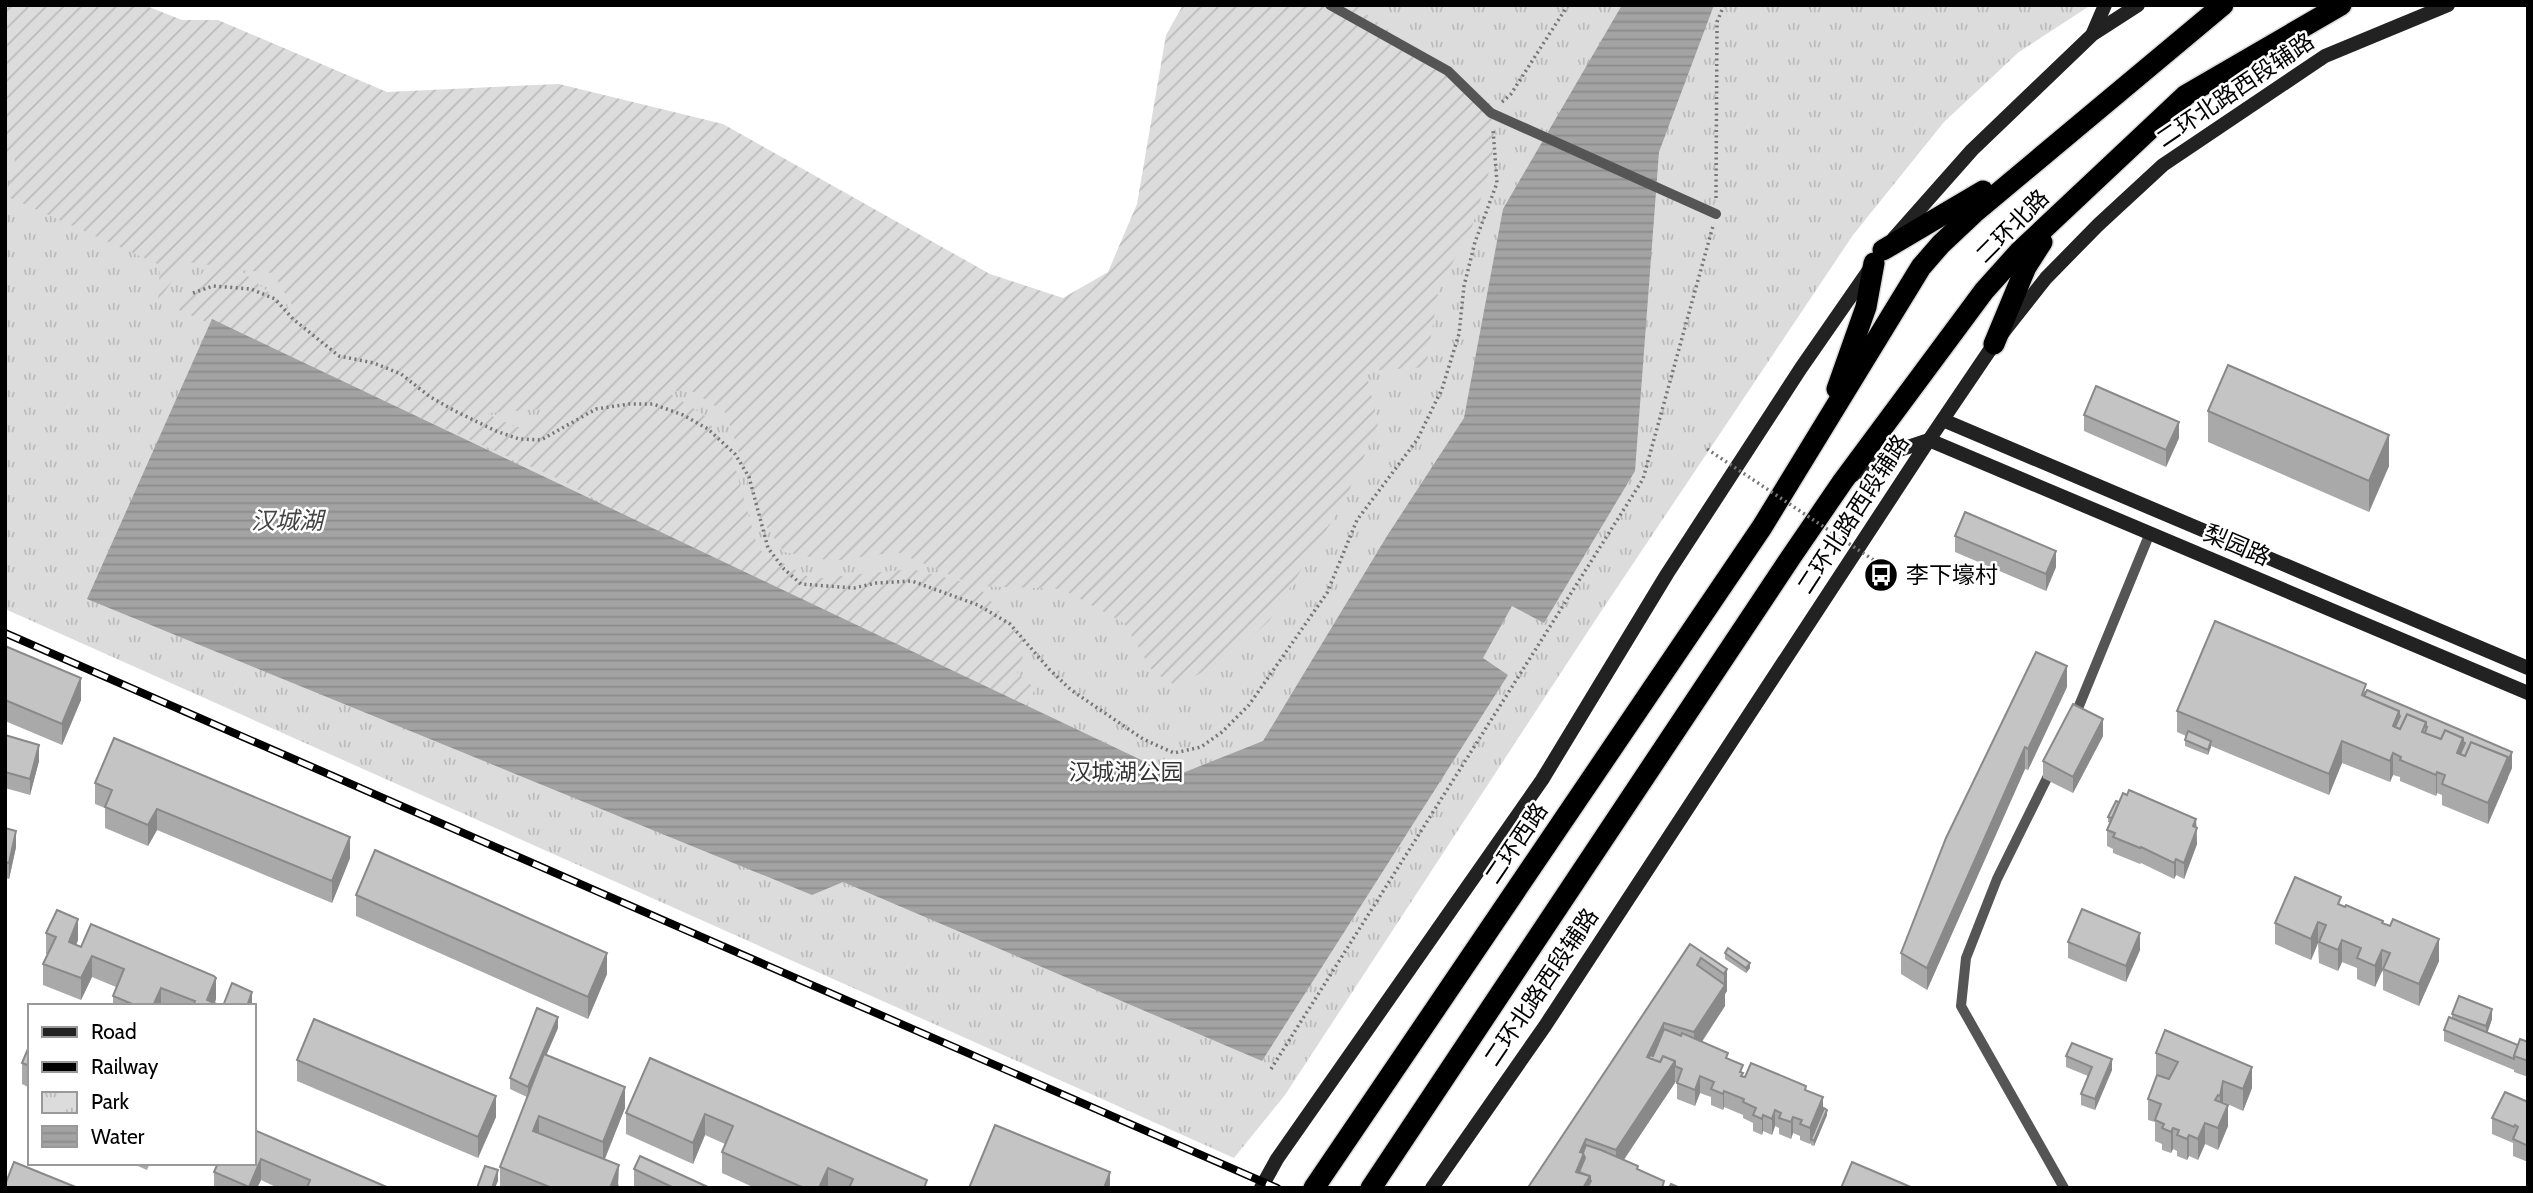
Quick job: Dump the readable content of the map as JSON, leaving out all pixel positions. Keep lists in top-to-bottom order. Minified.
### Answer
{"streets":{"highway":["二环北路","二环西路"],"main road":["二环北路西段辅路","梨园路"]},"crossings":[["二环北路西段辅路","梨园路"],["二环北路","二环西路"]],"water":["汉城湖"],"parks":["汉城湖公园"],"places":{"bus stop":["李下壕村"]},"legend":["Road","Railway","Park","Water"]}
